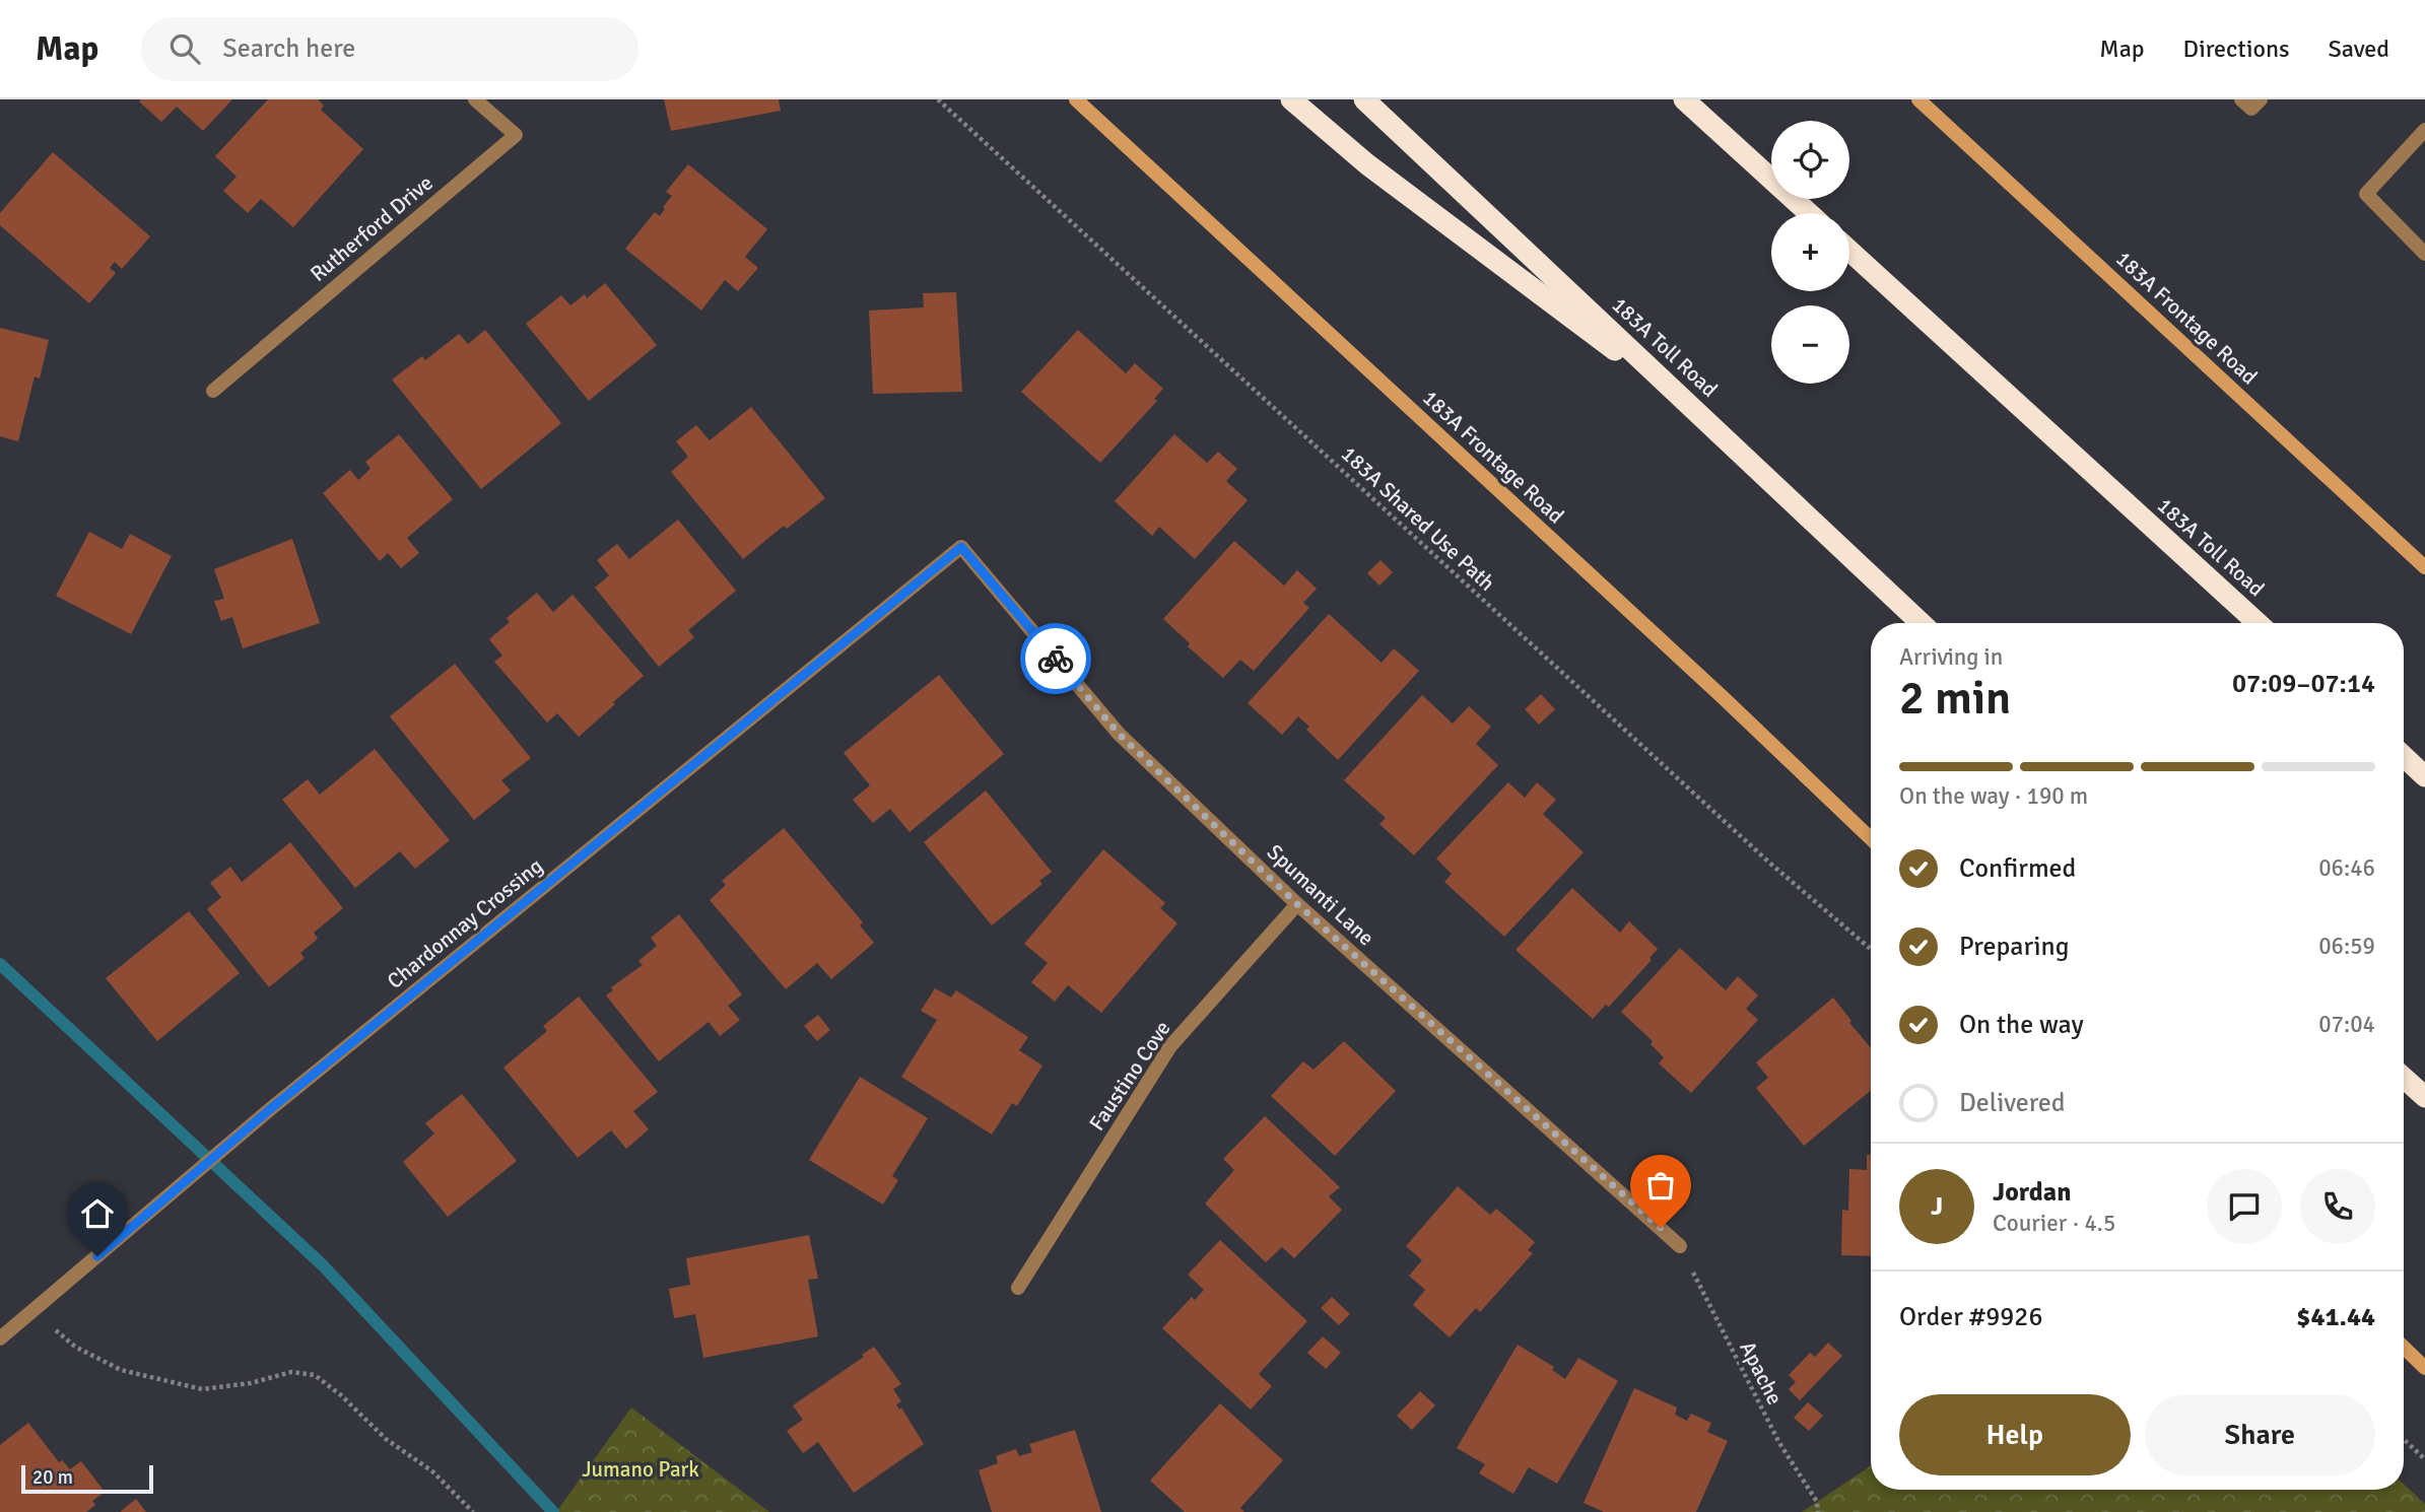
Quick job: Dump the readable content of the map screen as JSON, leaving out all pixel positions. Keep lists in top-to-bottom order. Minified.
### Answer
{"streets":{"highway":["183A Toll Road"],"main road":["183A Frontage Road"],"street":["Rutherford Drive","Spumanti Lane","Chardonnay Crossing","Faustino Cove"],"path":["183A Shared Use Path","Apache"]},"crossings":[["Spumanti Lane","Chardonnay Crossing"],["Spumanti Lane","Faustino Cove"],["Spumanti Lane","Apache"]],"parks":["Jumano Park"],"scale_bar":"20 m","page":{"header":"Map","search":"Search here","nav":["Map","Directions","Saved"],"map_buttons":["+","−"],"heading":["2 min","Arriving in","07:09–07:14"],"panel":["Jordan","Courier · 4.5","Order #9926","$41.44"],"bar":"On the way · 190 m","list":[["Confirmed","06:46"],["Preparing","06:59"],["On the way","07:04"],"Delivered"],"round":"J","buttons":["Help","Share"],"scale":"20 m"}}
